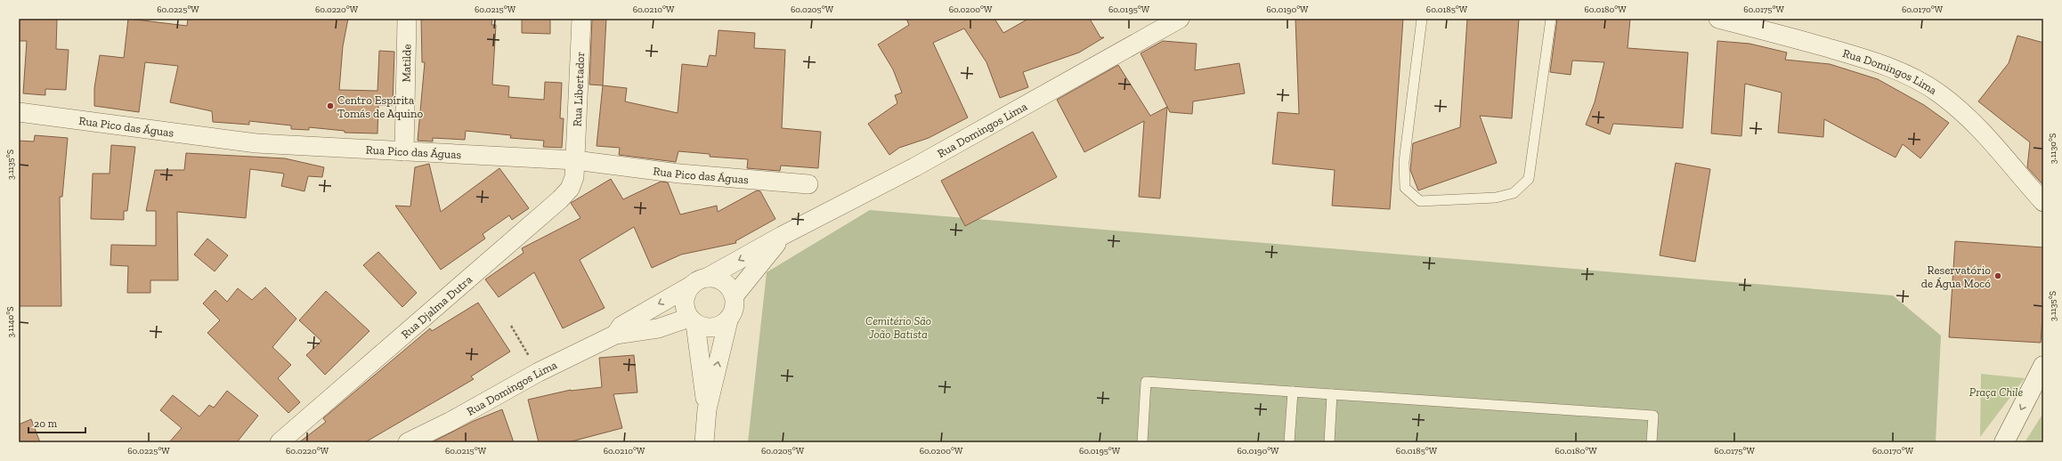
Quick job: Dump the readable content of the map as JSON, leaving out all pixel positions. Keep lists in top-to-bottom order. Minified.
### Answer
{"streets":{"street":["Matilde","Rua Domingos Lima","Rua Libertador","Rua Pico das Águas","Rua Djalma Dutra"]},"crossings":[["Matilde","Rua Pico das Águas"],["Rua Libertador","Rua Pico das Águas"],["Rua Libertador","Rua Djalma Dutra"],["Rua Pico das Águas","Rua Djalma Dutra"]],"parks":["Cemitério São João Batista","Praça Chile"],"places":["Centro Espírita Tomás de Aquino","Reservatório de Água Mocó"],"scale_bar":"20 m","coordinates":["60.0225°W","60.0220°W","60.0215°W","60.0210°W","60.0205°W","60.0200°W","60.0195°W","60.0190°W","60.0185°W","60.0180°W","60.0175°W","60.0170°W","3.1130°S","3.1135°S","3.1140°S"]}
